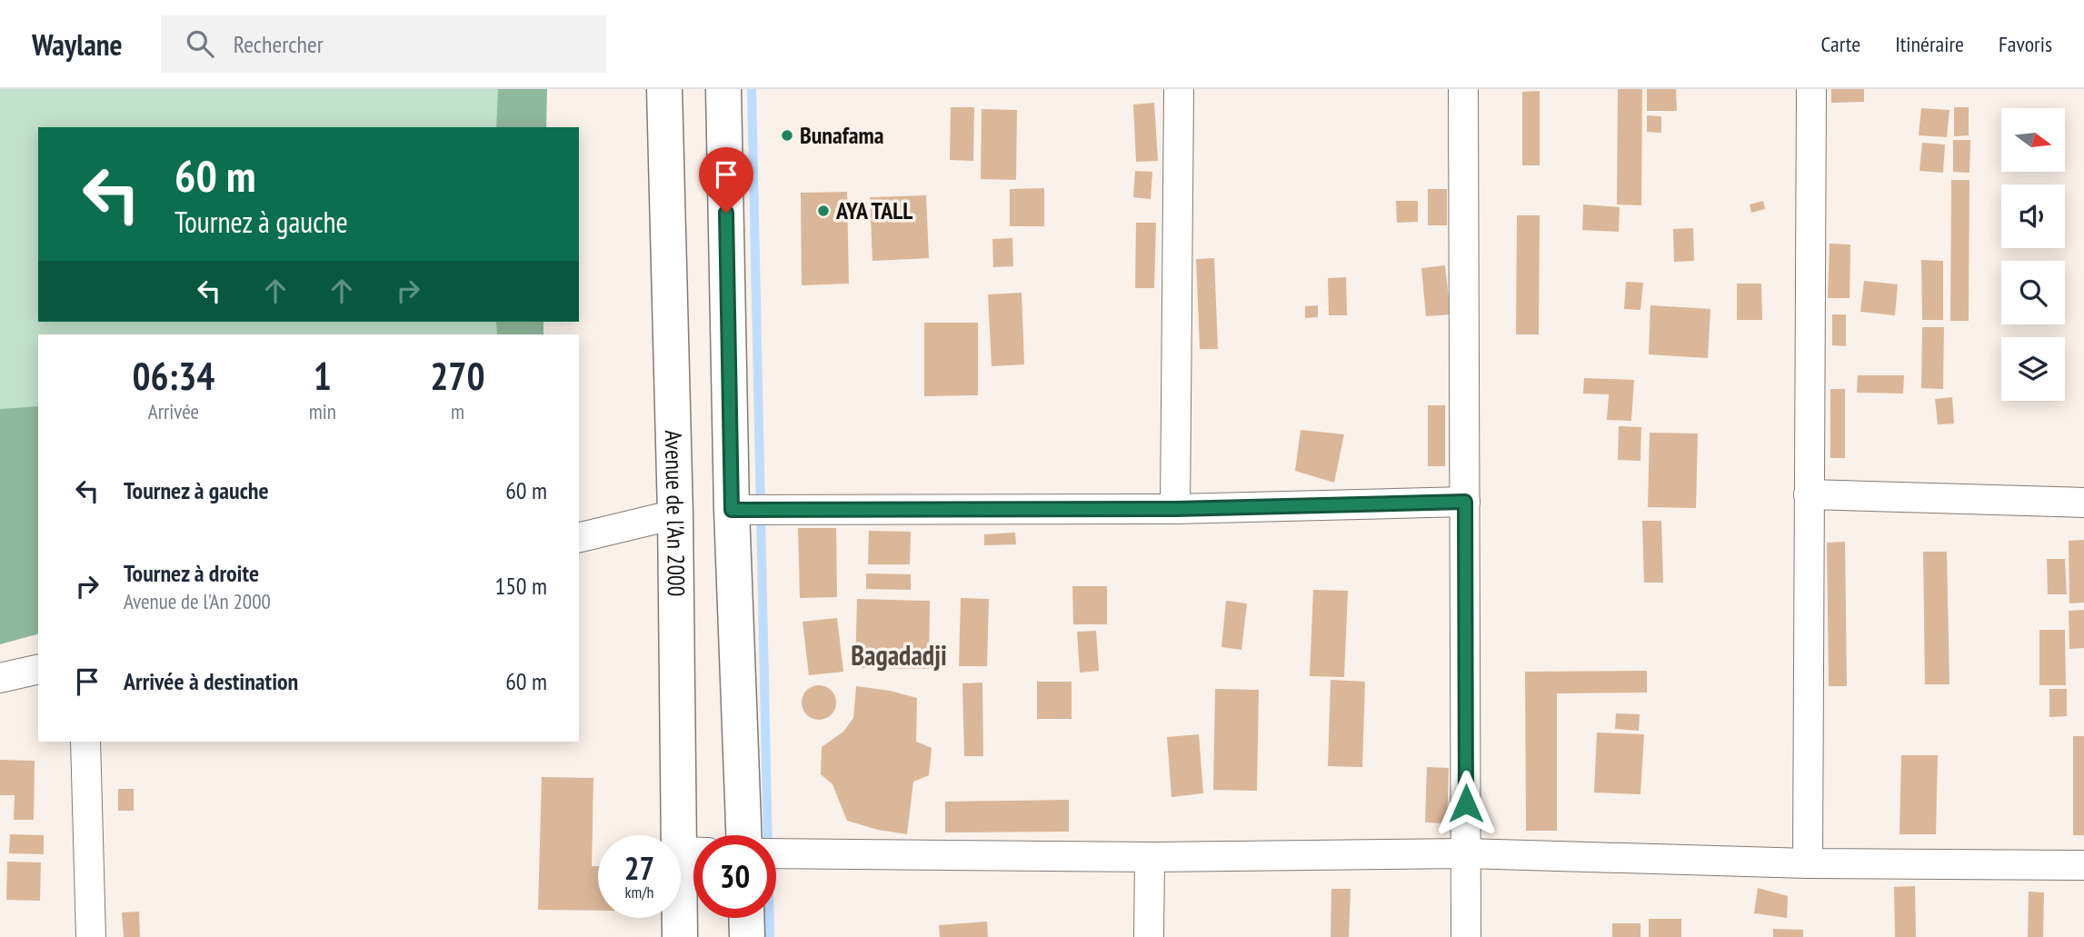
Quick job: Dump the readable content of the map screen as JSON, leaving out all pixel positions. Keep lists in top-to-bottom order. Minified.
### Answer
{"streets":{"main road":["Avenue de l'An 2000"]},"districts":["Bagadadji"],"places":["Bunafama","AYA TALL"],"north":"right","page":{"header":"Waylane","search":"Rechercher","nav":["Carte","Itinéraire","Favoris"],"turn":["60 m","Tournez à gauche"],"eta":["06:34","Arrivée","1","min","270","m"],"list":[{"name":"Tournez à gauche","value":"60 m"},{"name":"Tournez à droite","note":"Avenue de l'An 2000","value":"150 m"},{"name":"Arrivée à destination","value":"60 m"}],"speed":"27 km/h","limit":"30"}}
